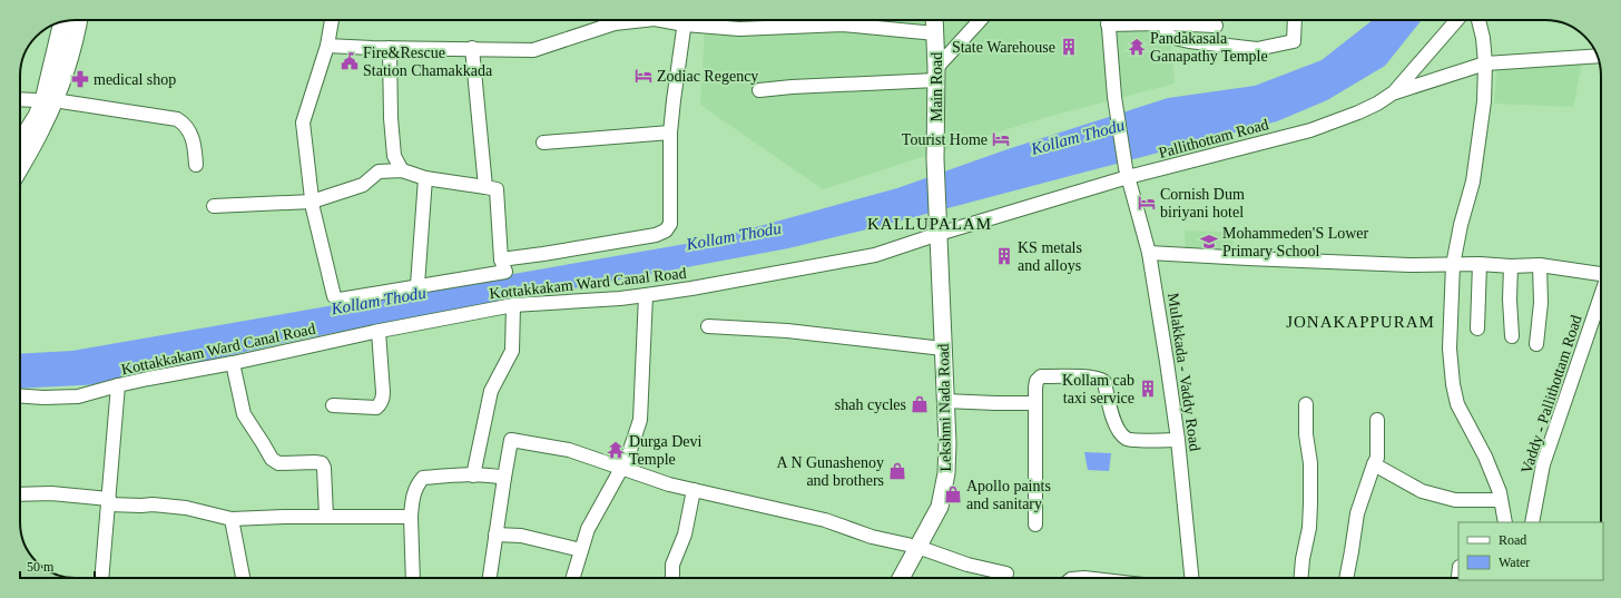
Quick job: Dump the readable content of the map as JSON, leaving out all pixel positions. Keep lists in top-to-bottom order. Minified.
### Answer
{"streets":{"main road":["Main Road","Lekshmi Nada Road"],"street":["Pallithottam Road","Kottakkakam Ward Canal Road","Mulakkada - Vaddy Road","Vaddy - Pallithottam Road"]},"crossings":[["Main Road","Pallithottam Road"],["Main Road","Kottakkakam Ward Canal Road"],["Main Road","Lekshmi Nada Road"],["Pallithottam Road","Kottakkakam Ward Canal Road"],["Pallithottam Road","Mulakkada - Vaddy Road"],["Pallithottam Road","Lekshmi Nada Road"],["Kottakkakam Ward Canal Road","Lekshmi Nada Road"]],"districts":["KALLUPALAM","JONAKAPPURAM"],"water":["Kollam Thodu"],"places":{"building":["State Warehouse","KS metals and alloys","Kollam cab taxi service"],"temple":["Pandakasala Ganapathy Temple","Durga Devi Temple"],"public building":["Fire&Rescue Station Chamakkada"],"hotel":["Zodiac Regency","Tourist Home","Cornish Dum biriyani hotel"],"pharmacy":["medical shop"],"school or university":["Mohammeden'S Lower Primary School"],"shop":["shah cycles","A N Gunashenoy and brothers","Apollo paints and sanitary"]},"legend":["Road","Water"],"scale_bar":"50 m"}
